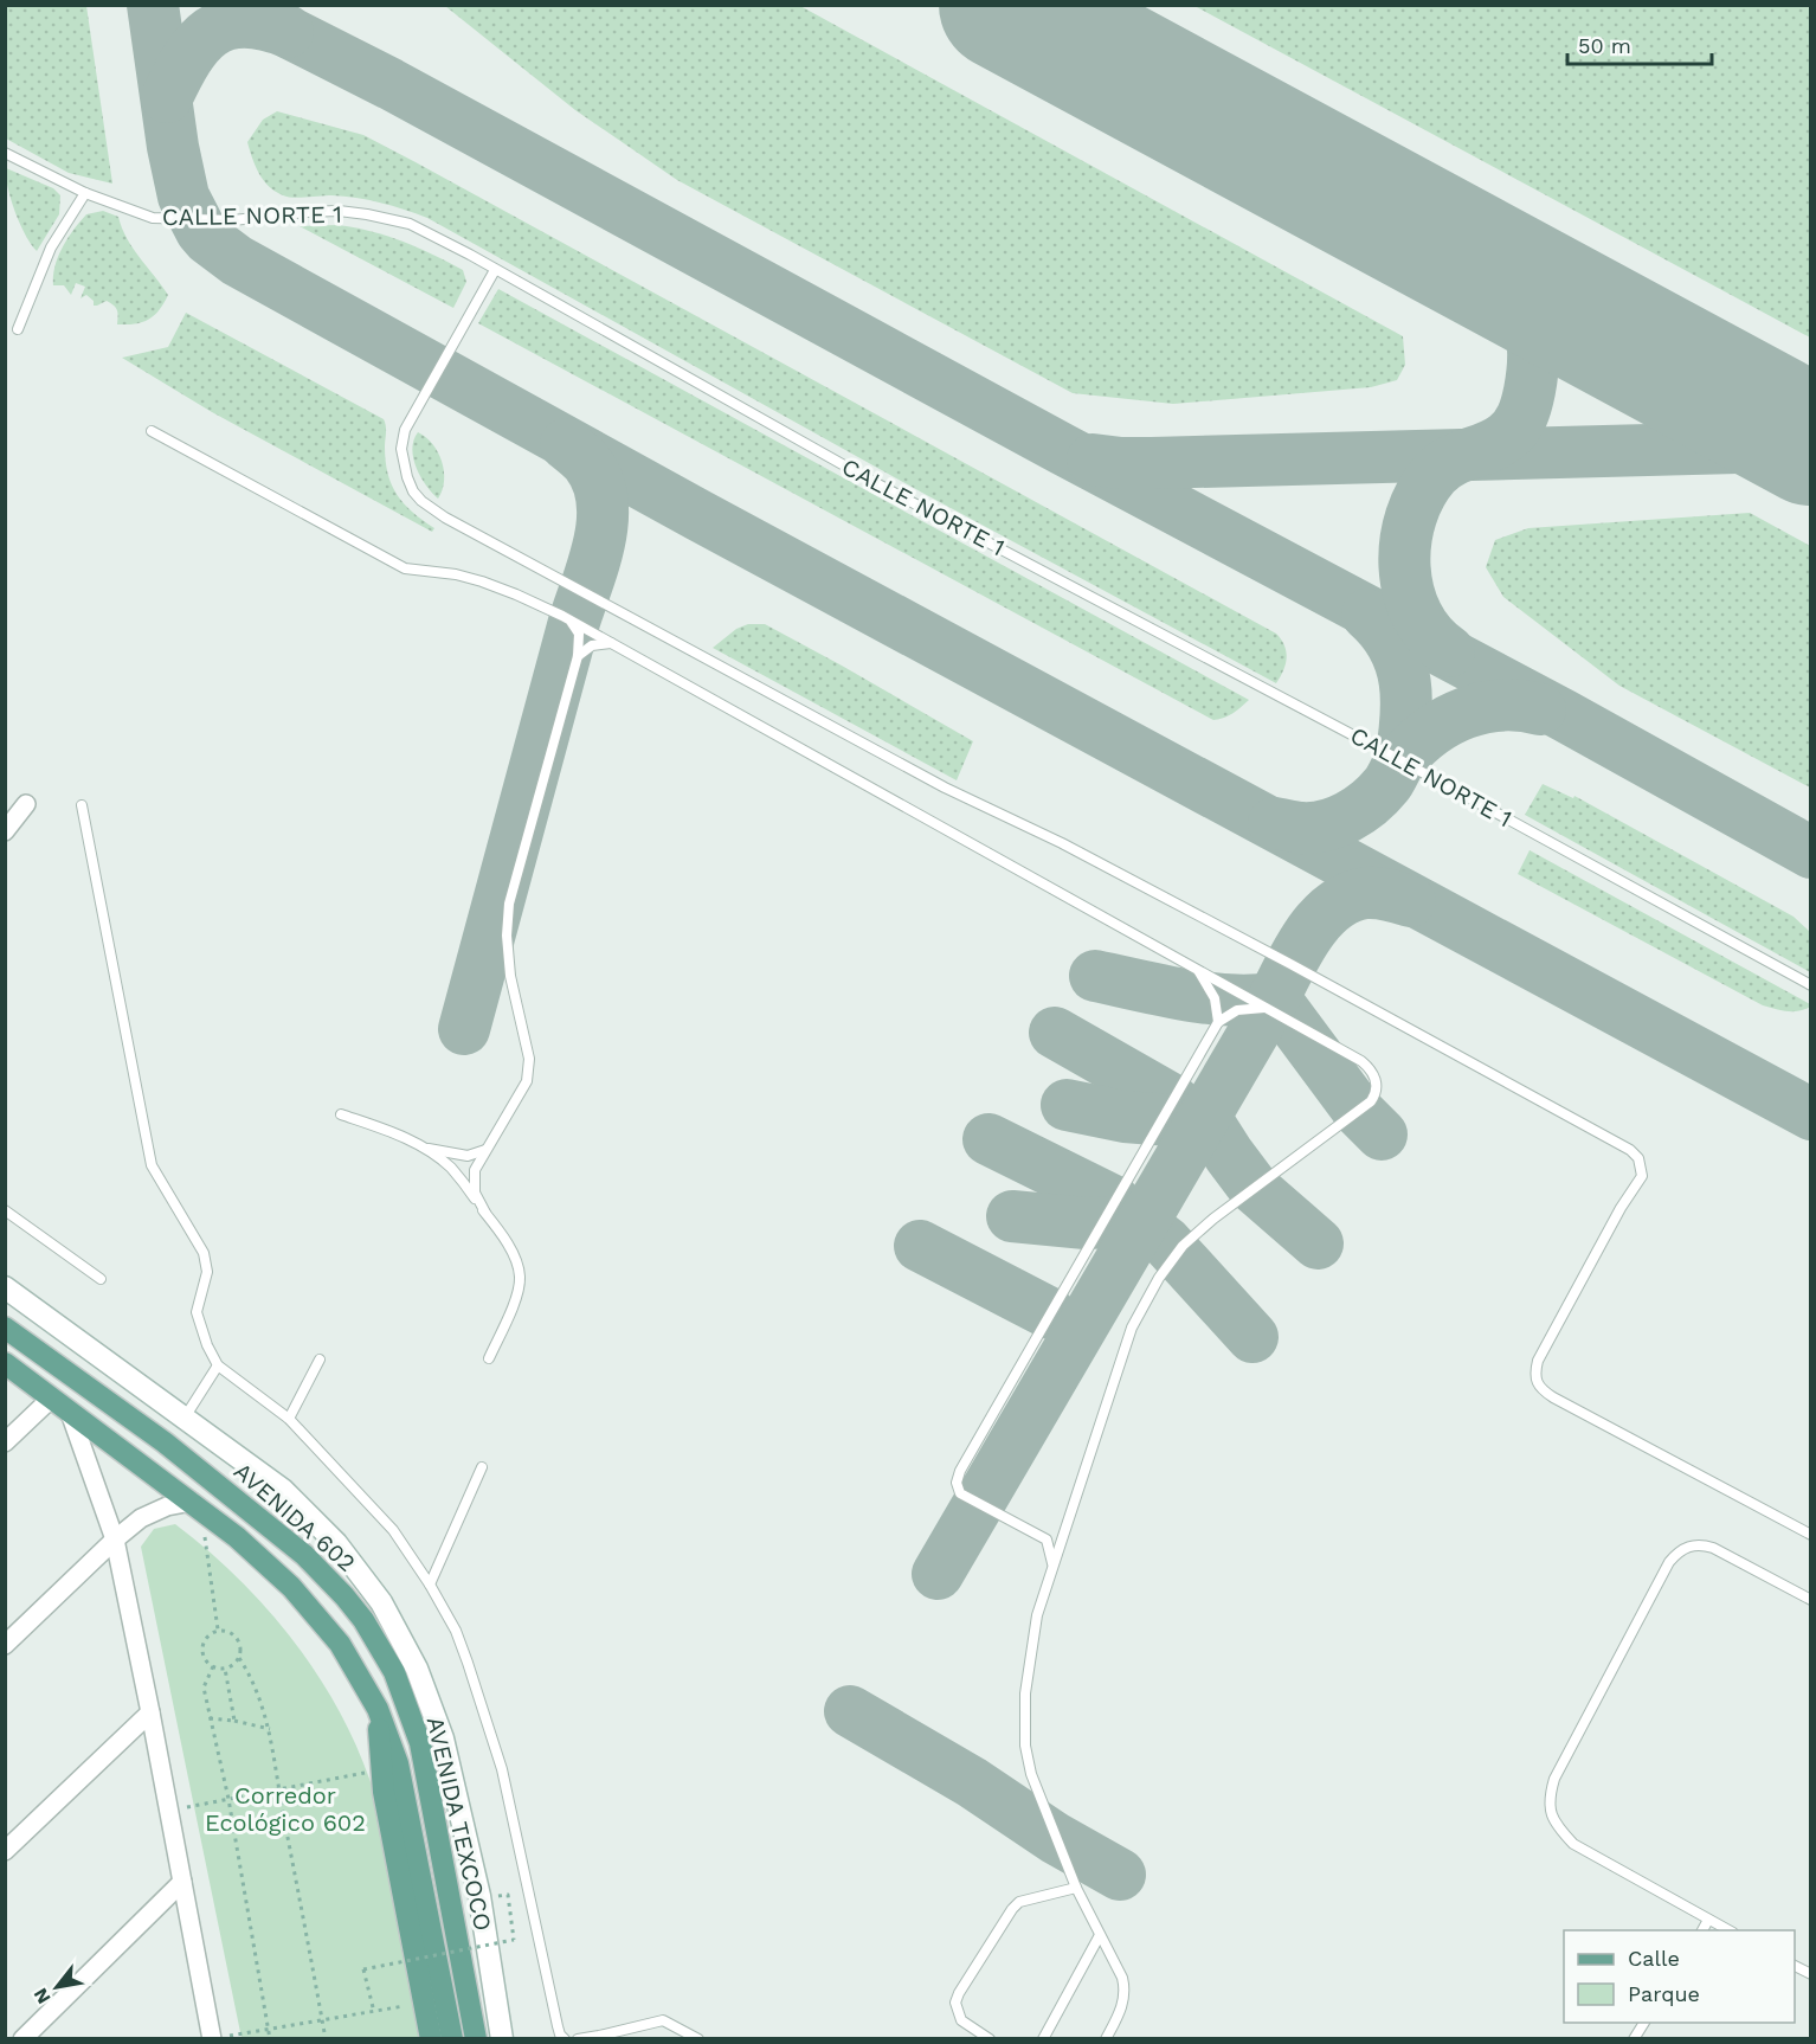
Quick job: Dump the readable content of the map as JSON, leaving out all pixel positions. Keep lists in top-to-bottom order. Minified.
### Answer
{"streets":{"main road":["AVENIDA 602","AVENIDA TEXCOCO"],"lane":["CALLE NORTE 1"]},"parks":["Corredor Ecológico 602"],"legend":["Calle","Parque"],"scale_bar":"50 m","north":"bottom left"}
